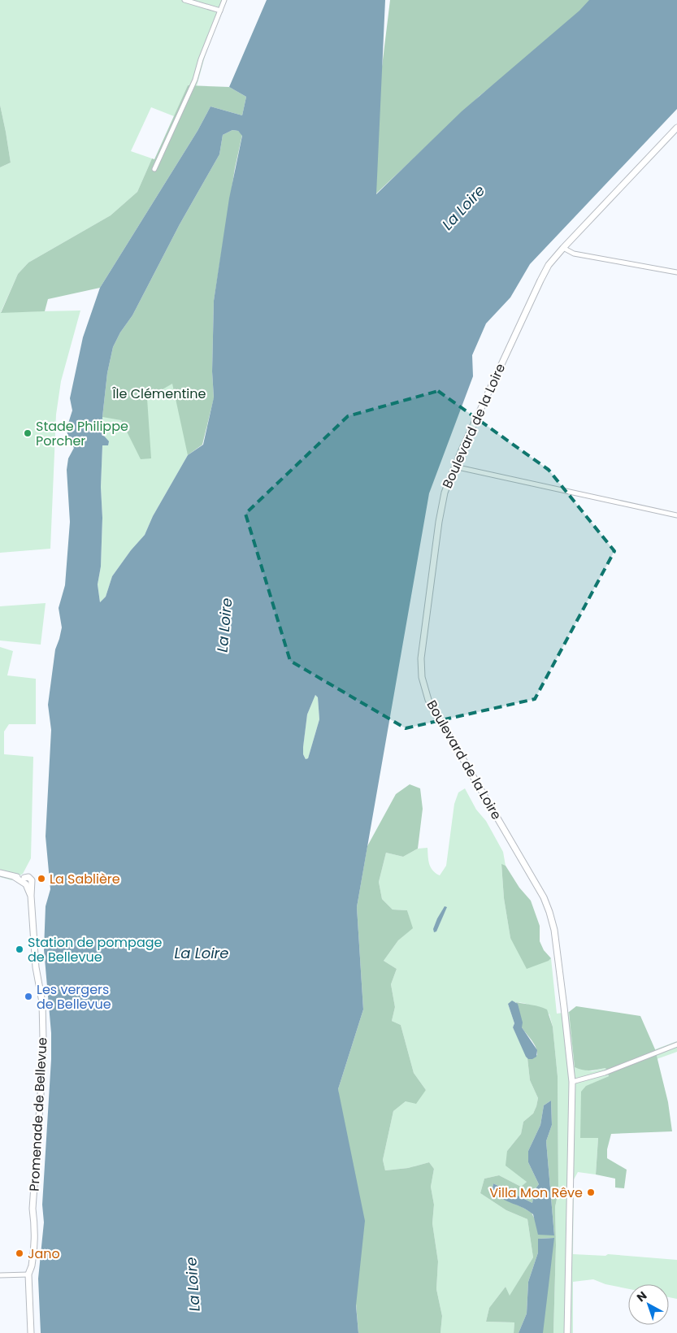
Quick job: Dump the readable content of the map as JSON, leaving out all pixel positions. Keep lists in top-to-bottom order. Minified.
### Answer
{"streets":{"main road":["Boulevard de la Loire","Promenade de Bellevue"]},"water":["La Loire"],"parks":["Île Clémentine"],"places":["Stade Philippe Porcher","La Sablière","Station de pompage de Bellevue","Les vergers de Bellevue","Villa Mon Rêve","Jano"],"north":"top left"}
